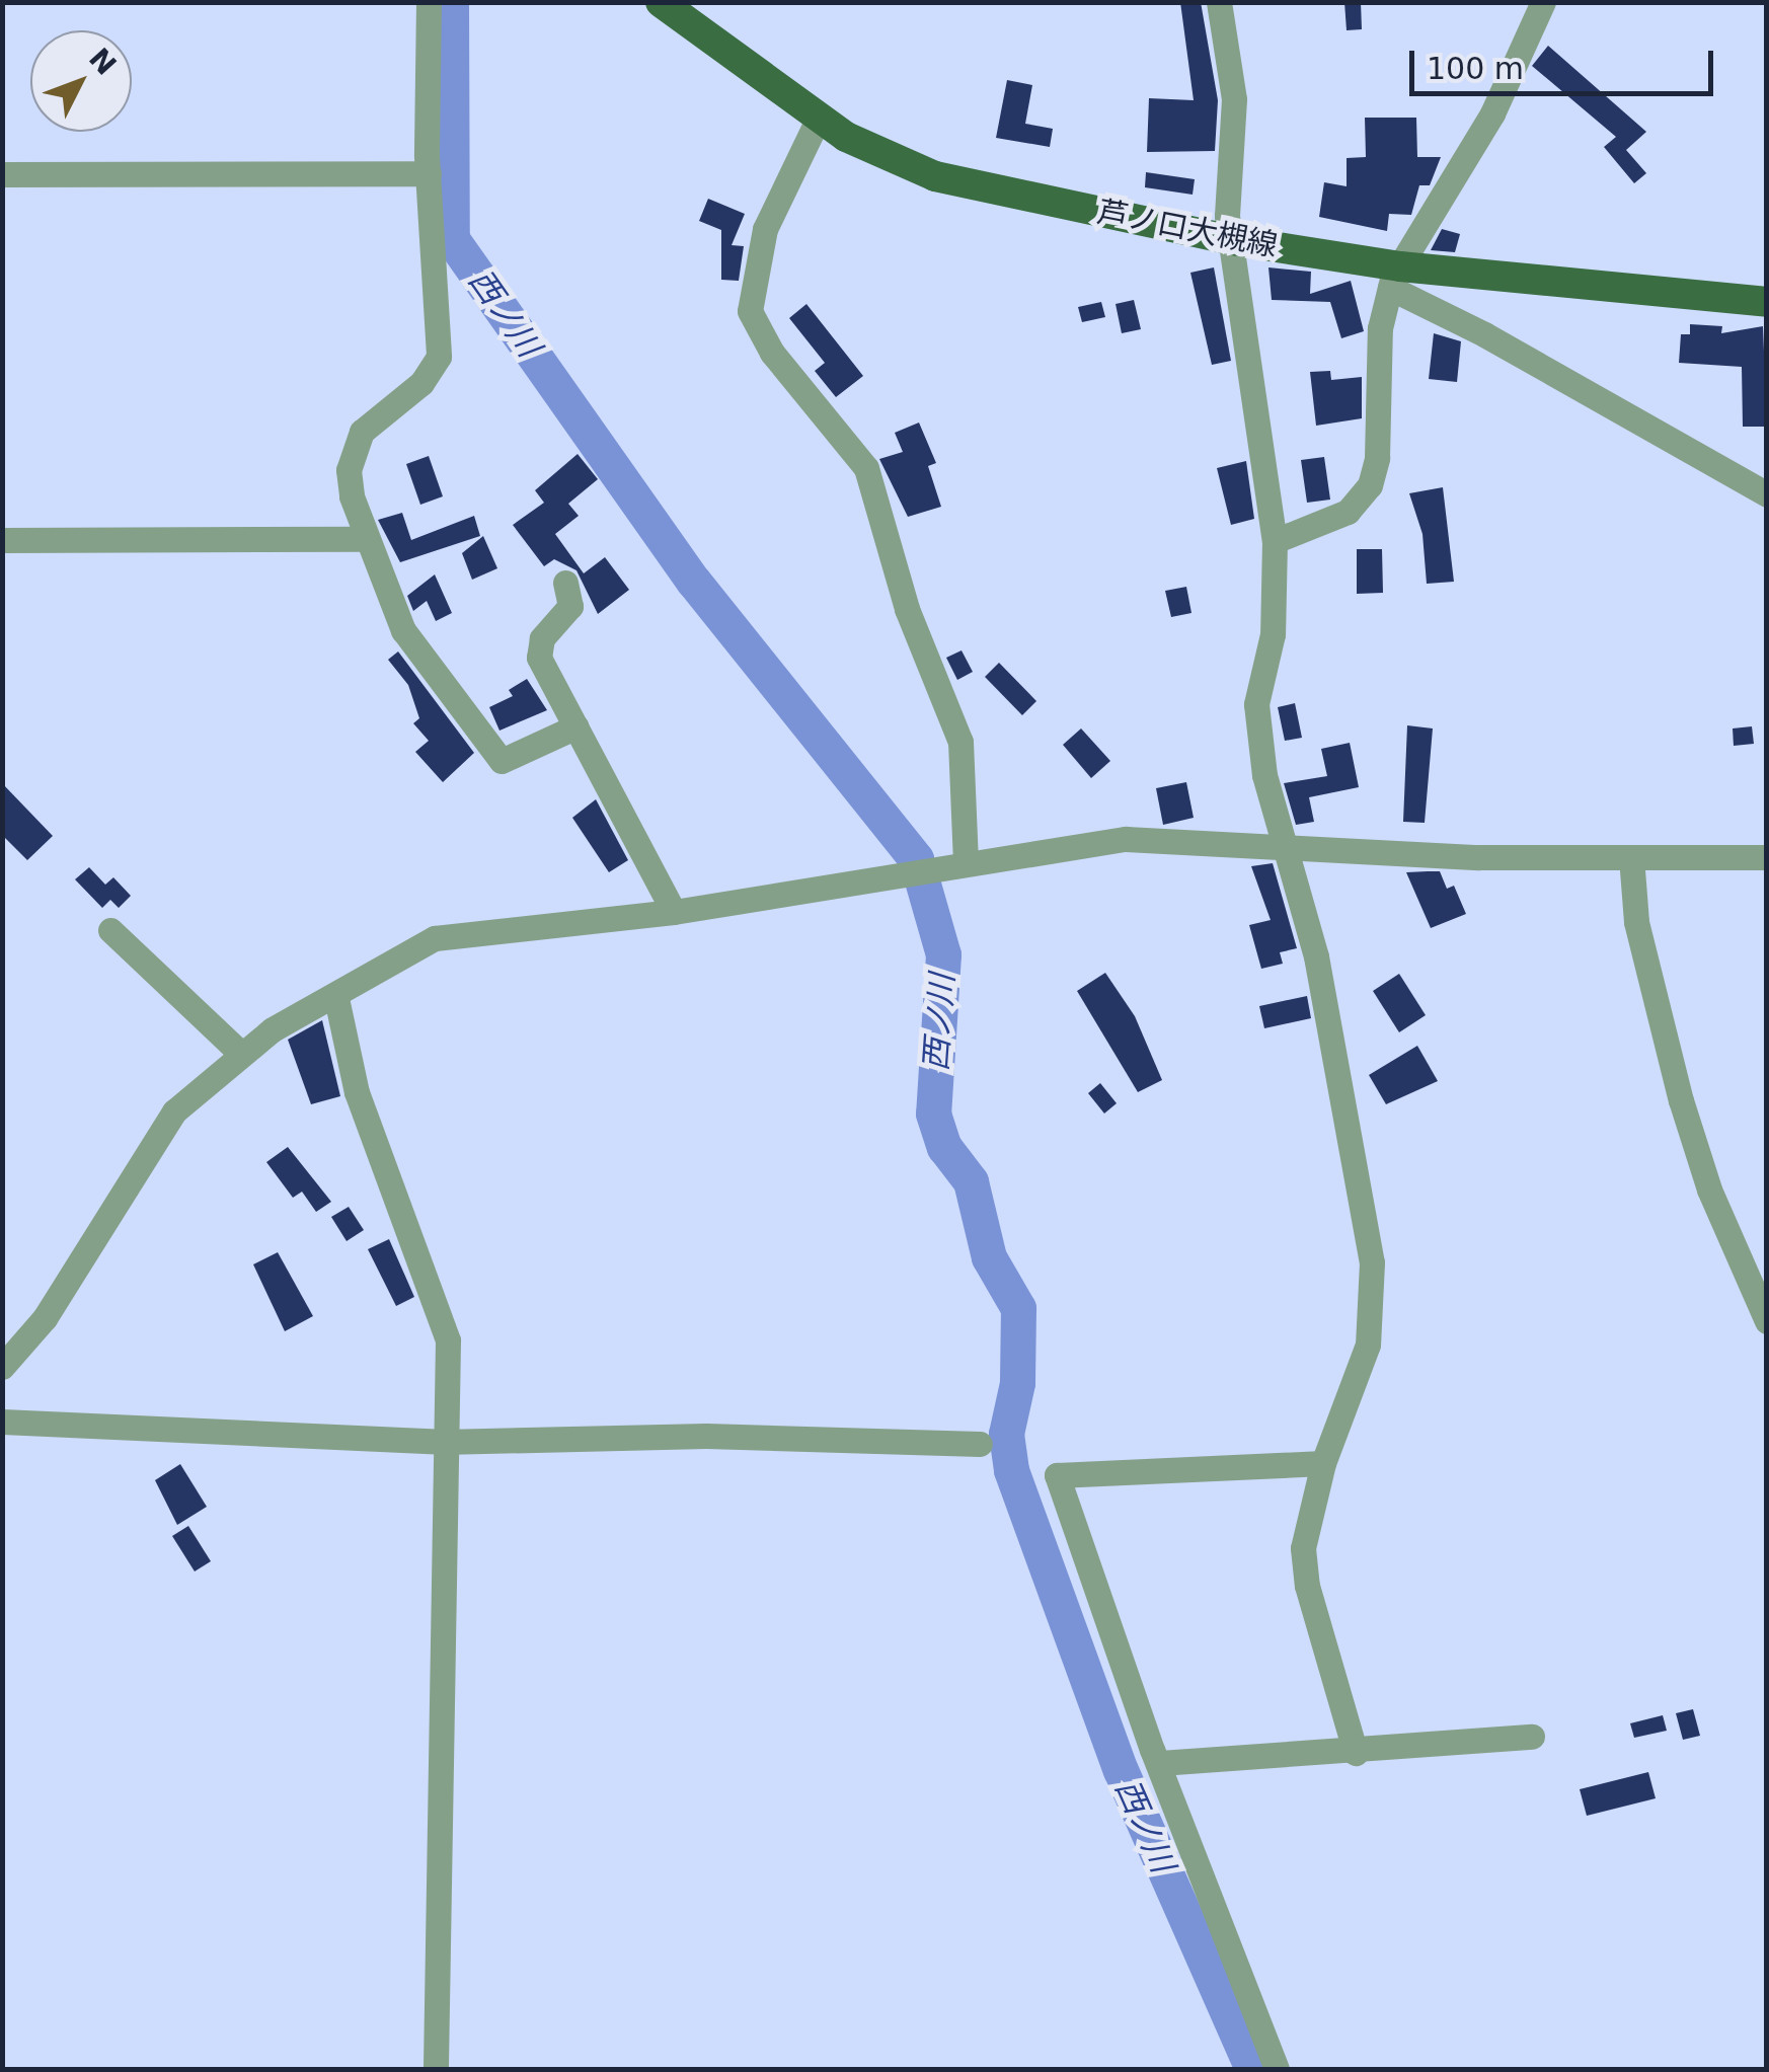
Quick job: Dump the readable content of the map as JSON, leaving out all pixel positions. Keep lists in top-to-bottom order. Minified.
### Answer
{"streets":{"main road":["芦ノ口大槻線"]},"water":["西ノ川"],"scale_bar":"100 m","north":"top right"}
